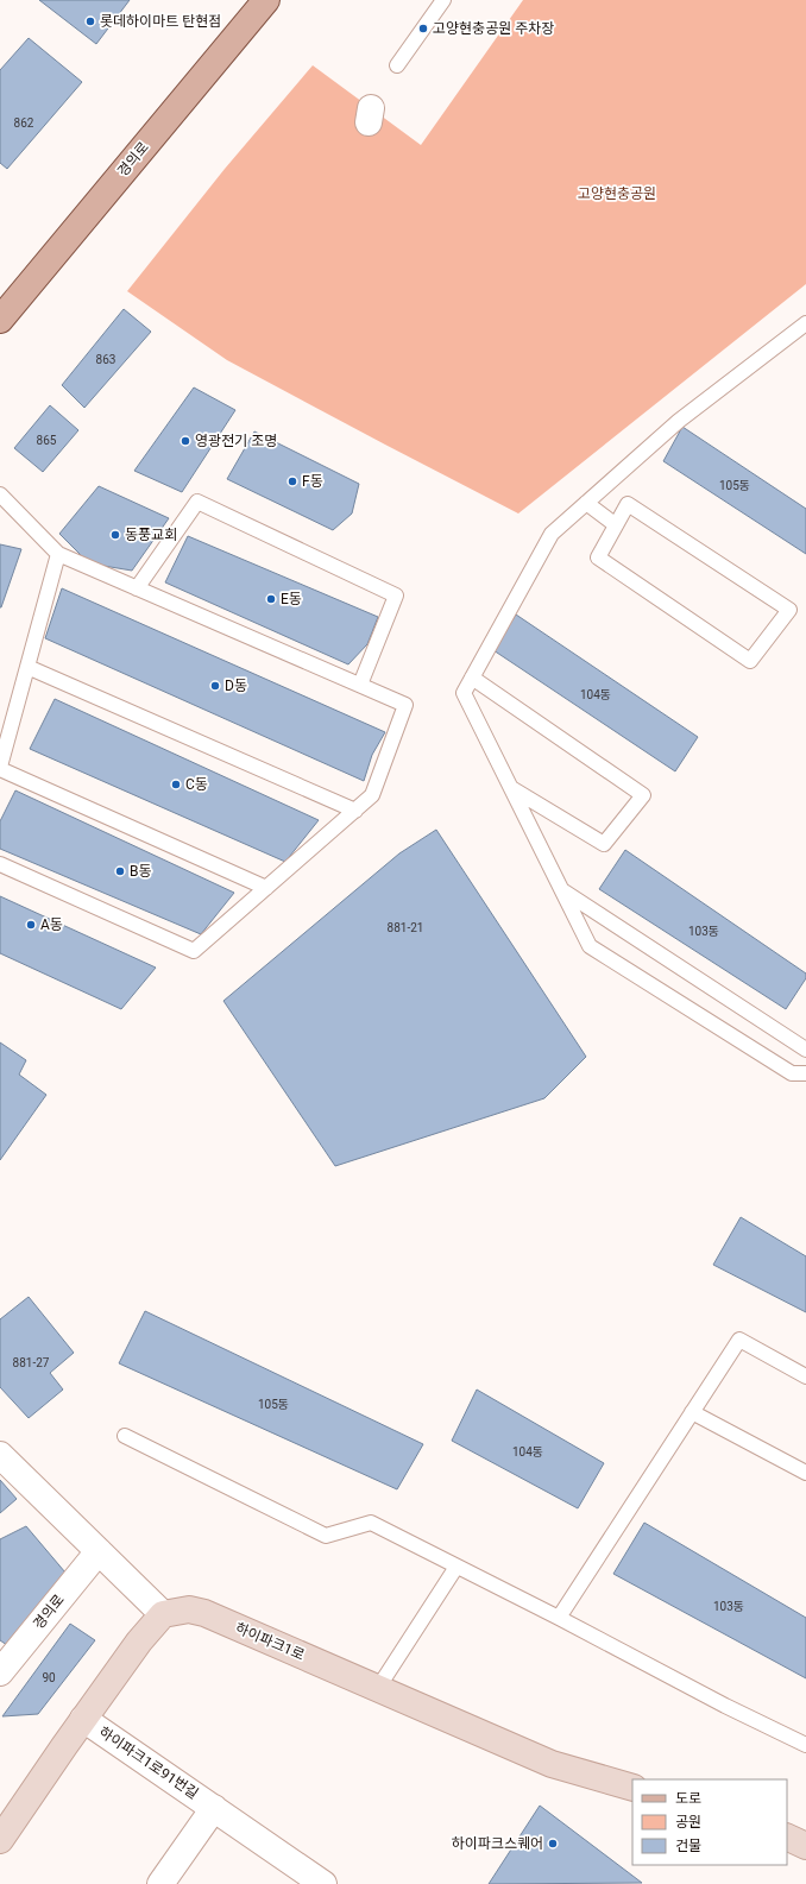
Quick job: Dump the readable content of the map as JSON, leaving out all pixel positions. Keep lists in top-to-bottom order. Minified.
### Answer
{"streets":{"main road":["경의로"],"street":["하이파크1로","하이파크1로91번길"]},"parks":["고양현충공원"],"places":["롯데하이마트 탄현점","고양현충공원 주차장","영광전기 조명","F동","동풍교회","E동","D동","C동","B동","A동","하이파크스퀘어"],"house_numbers":["862","863","865","105동","104동","881-21","103동","881-27","105동","104동","103동","90"],"legend":["도로","공원","건물"]}
